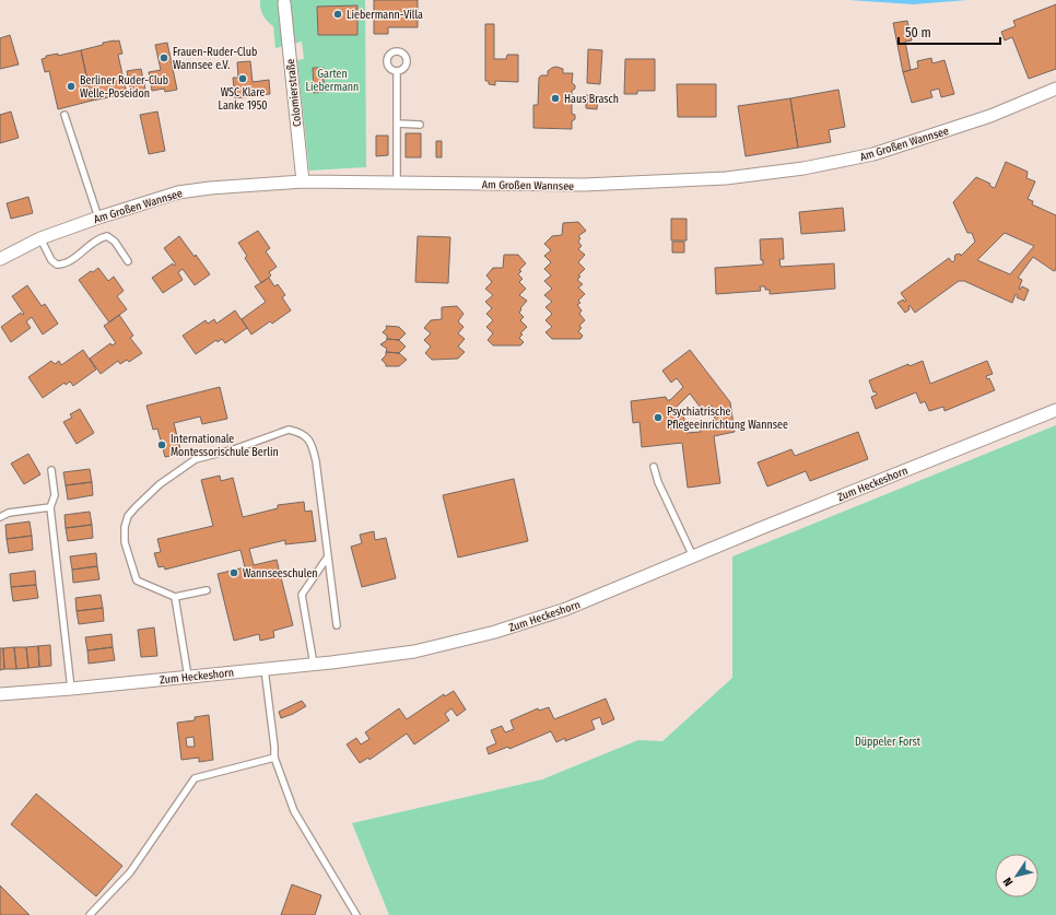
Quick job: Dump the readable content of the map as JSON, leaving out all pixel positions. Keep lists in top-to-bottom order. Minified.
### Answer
{"streets":{"street":["Colomierstraße","Am Großen Wannsee","Zum Heckeshorn"]},"crossings":[["Colomierstraße","Am Großen Wannsee"]],"parks":["Garten Liebermann","Düppeler Forst"],"places":["Liebermann-Villa","Frauen-Ruder-Club Wannsee e.V.","WSC Klare Lanke 1950","Berliner Ruder-Club Welle-Poseidon","Haus Brasch","Psychiatrische Pflegeeinrichtung Wannsee","Internationale Montessorischule Berlin","Wannseeschulen"],"scale_bar":"50 m","north":"bottom left"}
